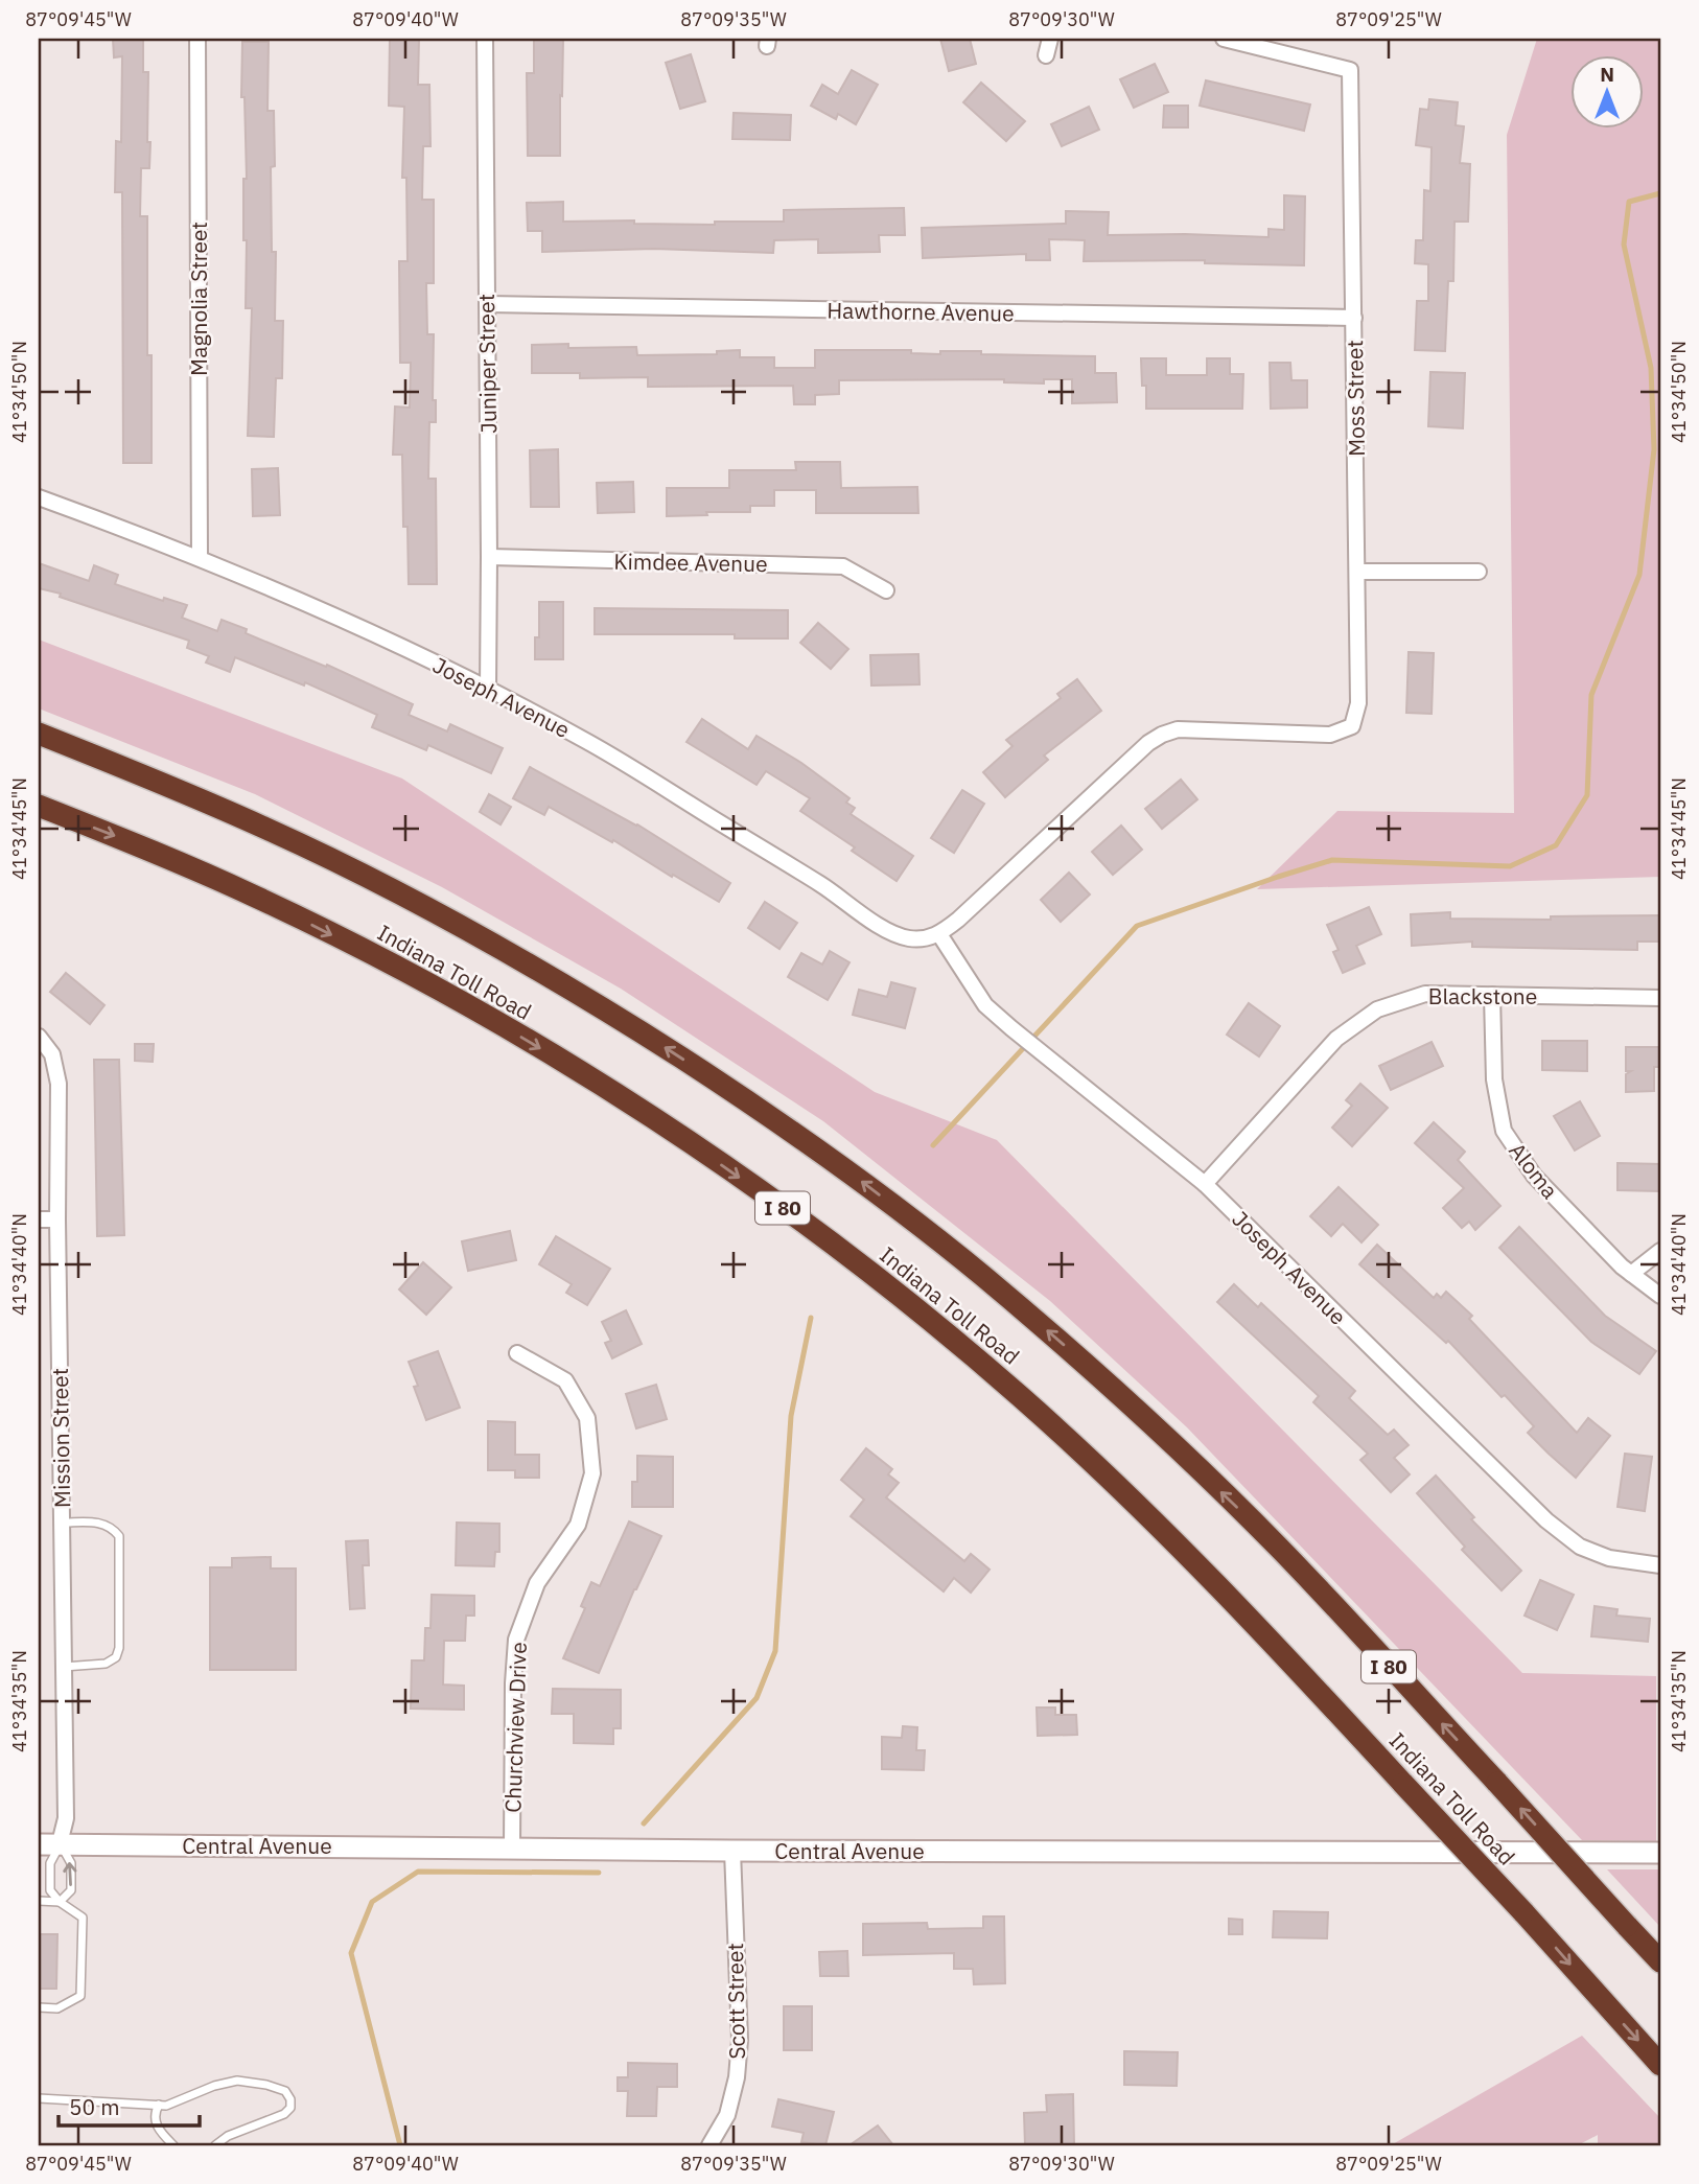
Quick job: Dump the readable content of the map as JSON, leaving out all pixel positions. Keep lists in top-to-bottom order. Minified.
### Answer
{"streets":{"highway":["Indiana Toll Road","I 80"],"street":["Magnolia Street","Hawthorne Avenue","Juniper Street","Moss Street","Kimdee Avenue","Joseph Avenue","Blackstone","Aloma","Mission Street","Churchview Drive","Central Avenue","Scott Street"]},"crossings":[["Magnolia Street","Joseph Avenue"],["Hawthorne Avenue","Juniper Street"],["Hawthorne Avenue","Moss Street"],["Juniper Street","Kimdee Avenue"],["Juniper Street","Joseph Avenue"],["Moss Street","Joseph Avenue"],["Joseph Avenue","Blackstone"],["Blackstone","Aloma"],["Mission Street","Central Avenue"],["Churchview Drive","Central Avenue"],["Central Avenue","Scott Street"]],"scale_bar":"50 m","north":"top","coordinates":["87°09'45\"W","87°09'40\"W","87°09'35\"W","87°09'30\"W","87°09'25\"W","41°34'50\"N","41°34'45\"N","41°34'40\"N","41°34'35\"N"]}
